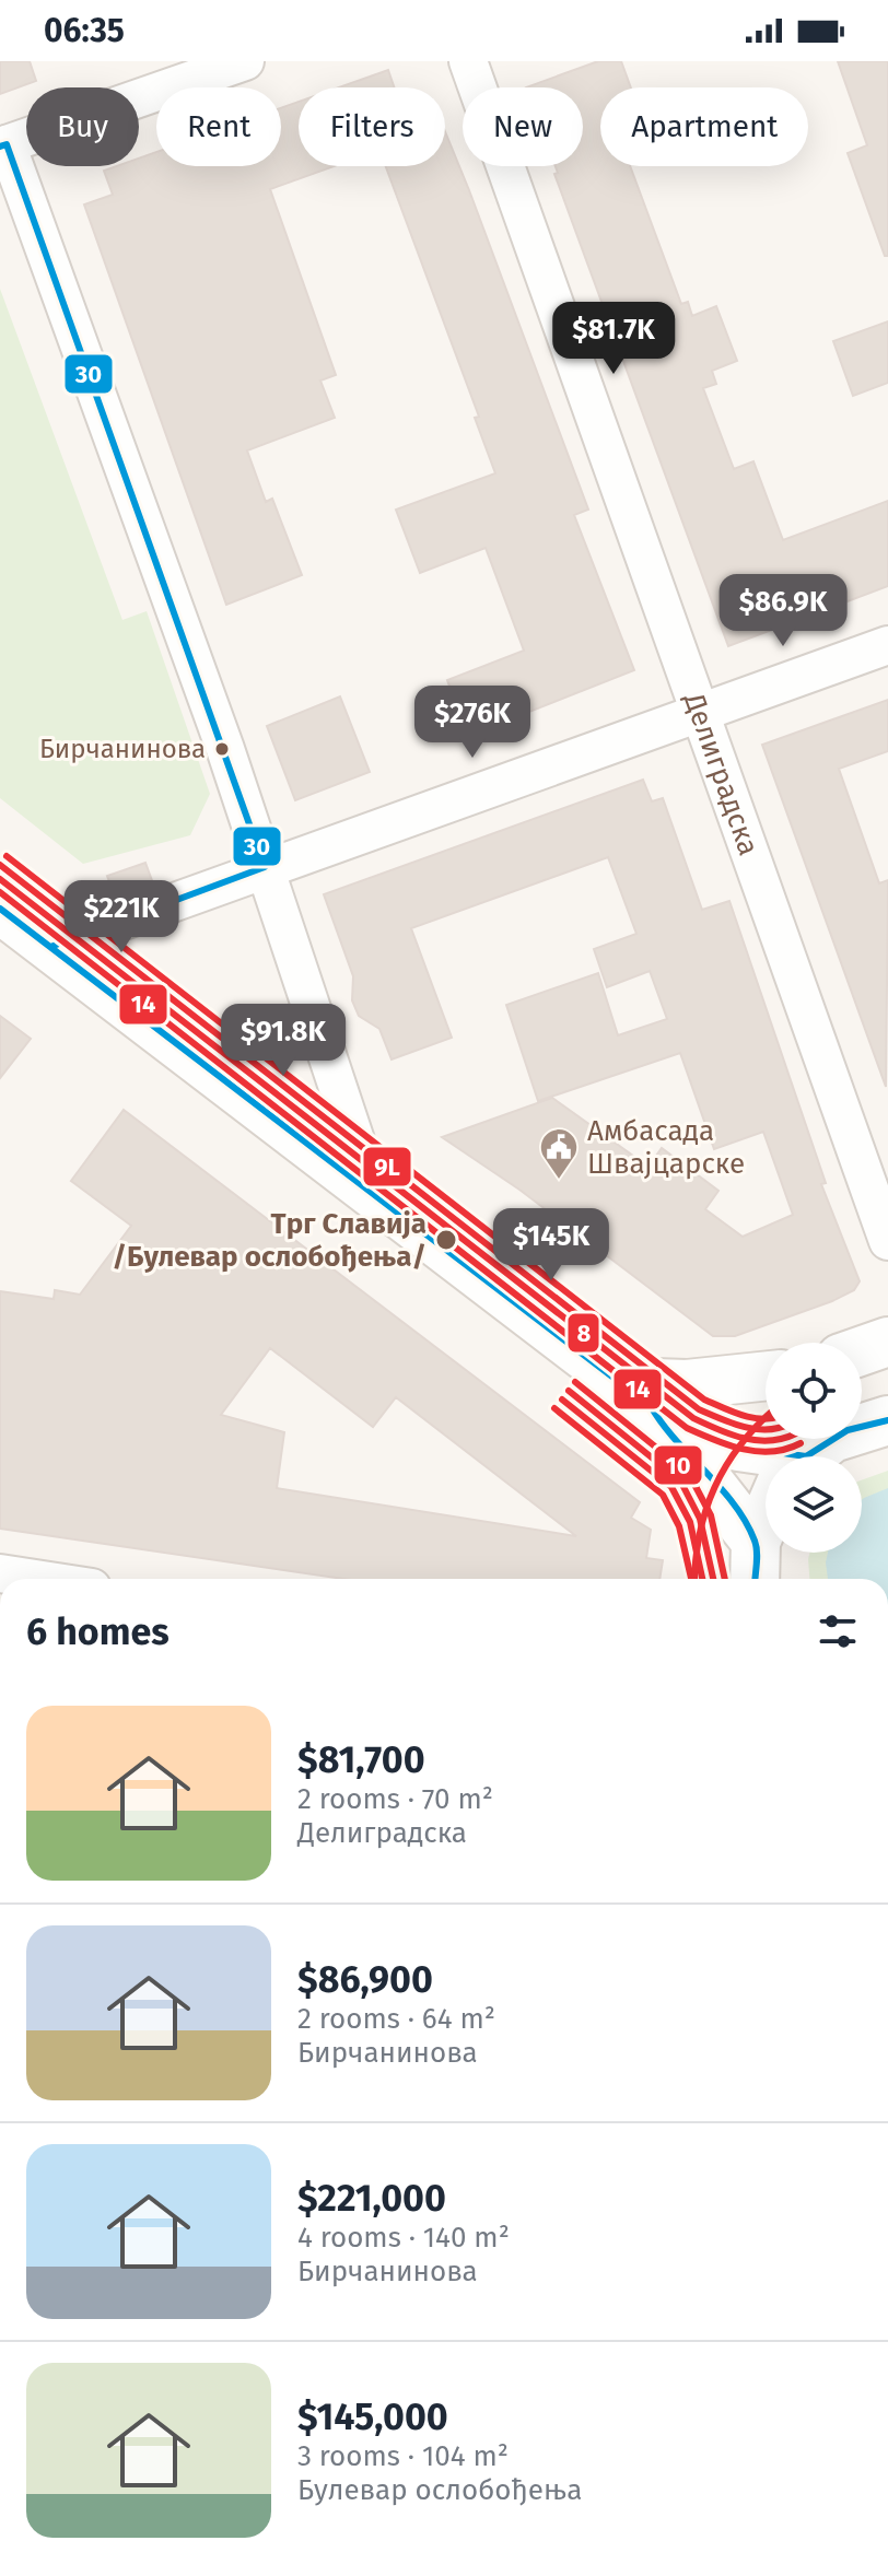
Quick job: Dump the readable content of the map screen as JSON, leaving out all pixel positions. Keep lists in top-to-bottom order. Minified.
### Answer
{"streets":{"street":["Делиградска"]},"places":{"other":["Бирчанинова","Трг Славија /Булевар ослобођења/"],"public building":["Амбасада Швајцарске"]},"lines":["transit line 30","transit line 10","transit line 9L","transit line 8","transit line 14","tram line 2"],"page":{"status":"06:35","chip":["Buy","Rent","Filters","New","Apartment"],"price":["$81.7K","$86.9K","$276K","$221K","$91.8K","$145K"],"heading":"6 homes","list":[{"name":"$81,700","note":"2 rooms · 70 m² · Делиградска"},{"name":"$86,900","note":"2 rooms · 64 m² · Бирчанинова"},{"name":"$221,000","note":"4 rooms · 140 m² · Бирчанинова"},{"name":"$145,000","note":"3 rooms · 104 m² · Булевар ослобођења"}]}}
